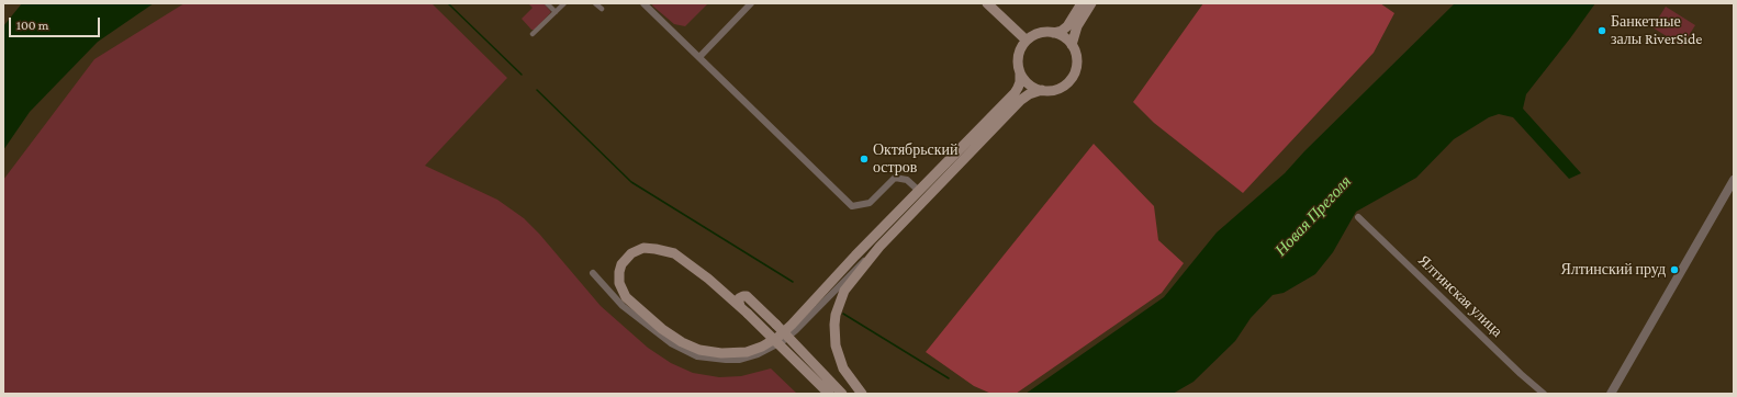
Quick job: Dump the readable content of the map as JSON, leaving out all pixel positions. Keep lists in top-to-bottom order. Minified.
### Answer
{"streets":{"street":["Ялтинская улица"]},"water":["Новая Преголя"],"places":["Банкетные залы RiverSide","Октябрьский остров","Ялтинский пруд"],"scale_bar":"100 m"}
